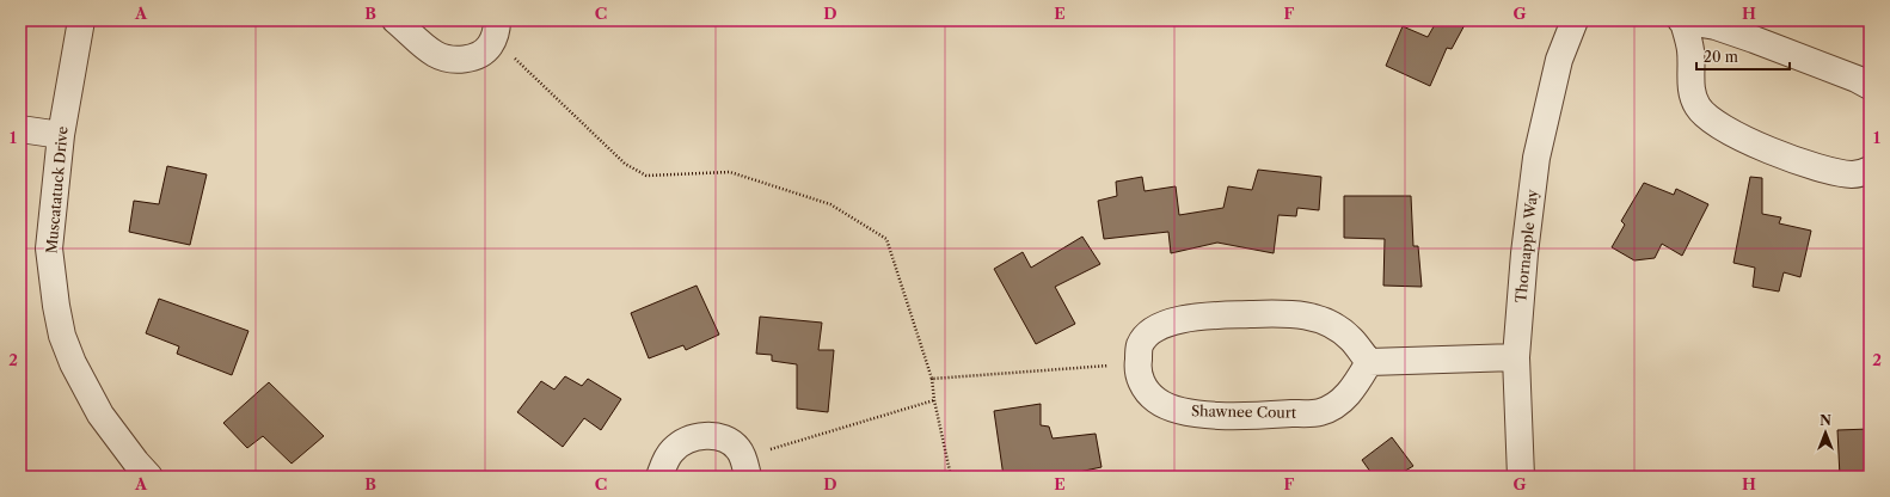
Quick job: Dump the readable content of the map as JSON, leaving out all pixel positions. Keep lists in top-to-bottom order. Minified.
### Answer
{"streets":{"street":["Muscatatuck Drive","Thornapple Way","Shawnee Court"]},"scale_bar":"20 m","north":"top","grid":{"columns":["A","B","C","D","E","F","G","H"],"rows":["1","2"]}}
